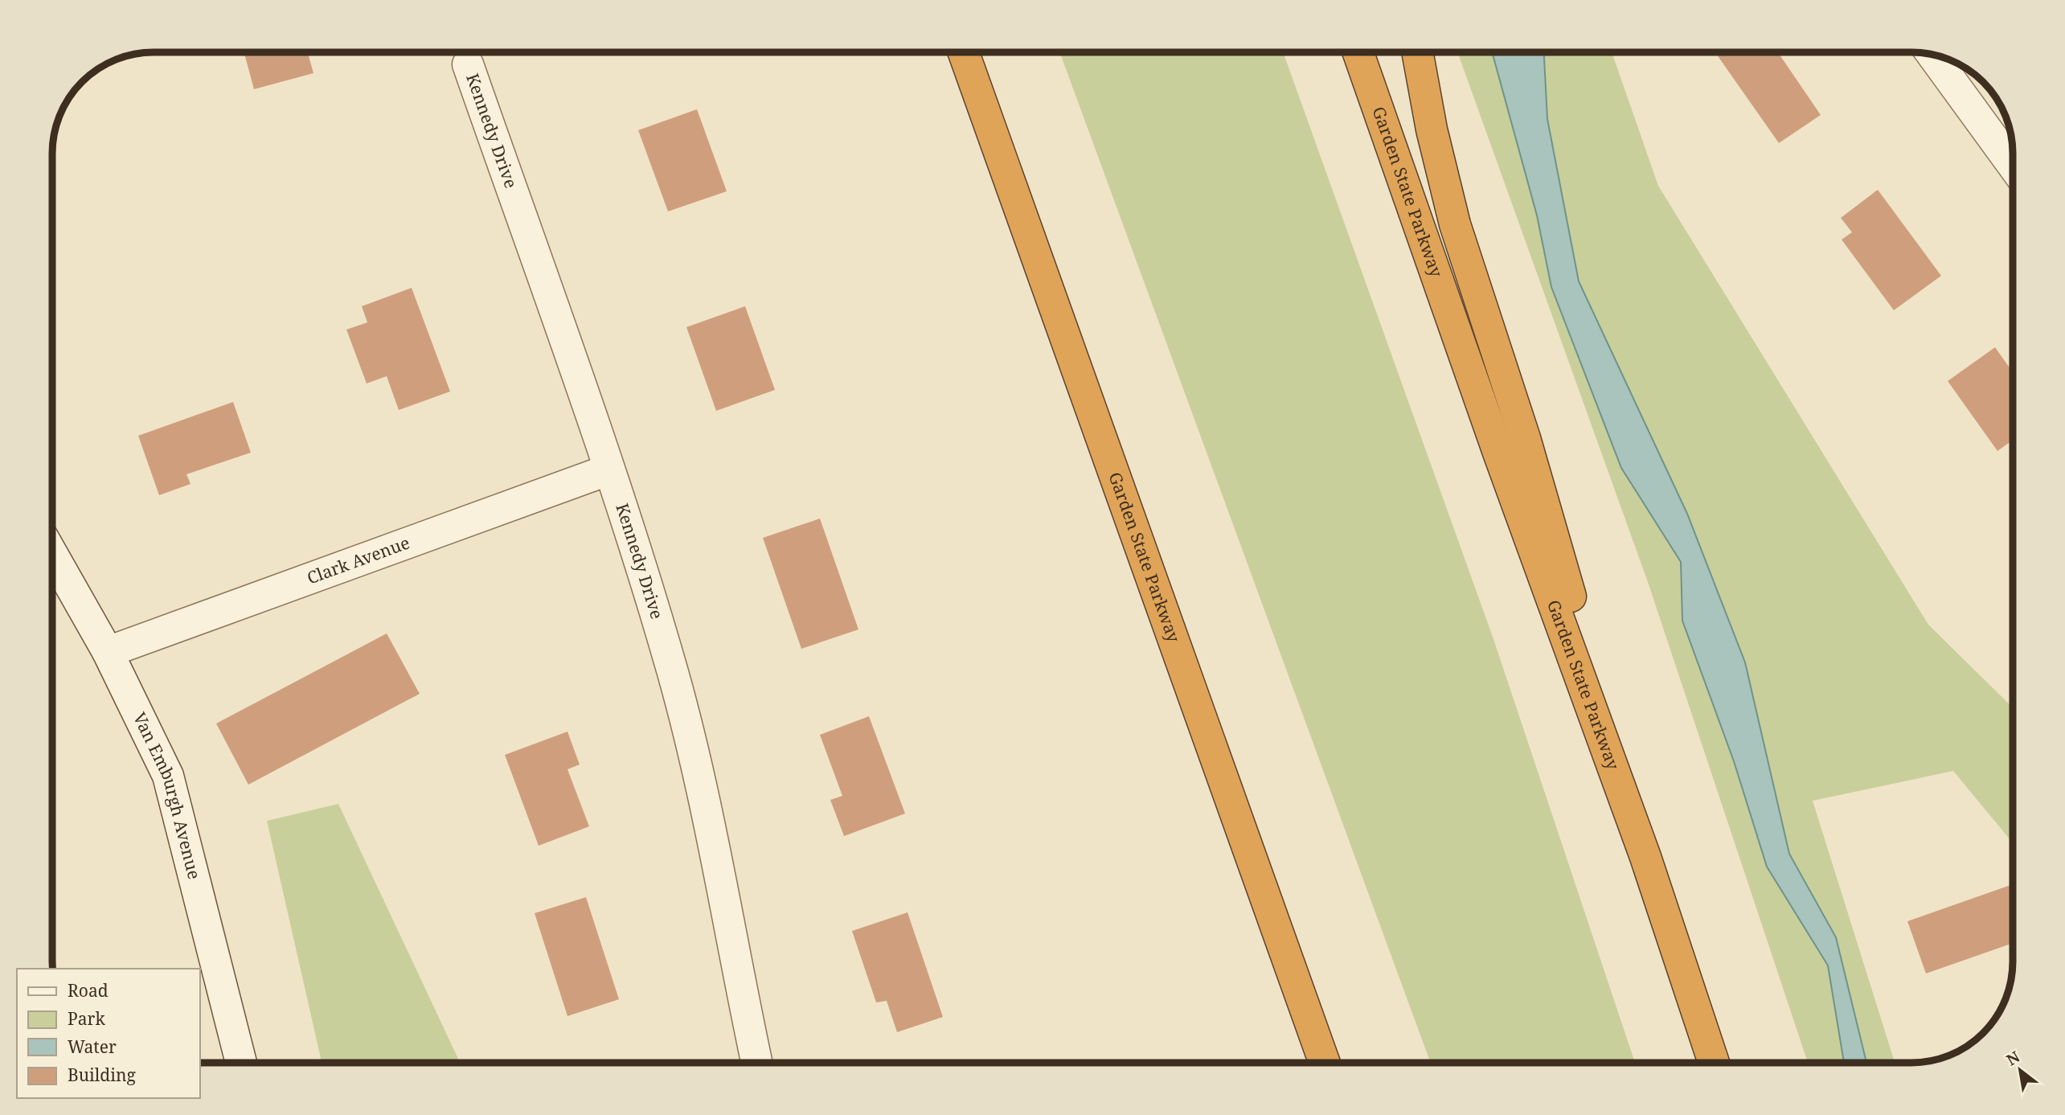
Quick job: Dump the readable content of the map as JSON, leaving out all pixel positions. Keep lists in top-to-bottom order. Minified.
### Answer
{"streets":{"highway":["Garden State Parkway"],"street":["Kennedy Drive","Clark Avenue","Van Emburgh Avenue"]},"crossings":[["Kennedy Drive","Clark Avenue"],["Clark Avenue","Van Emburgh Avenue"]],"legend":["Road","Park","Water","Building"],"north":"top left"}
